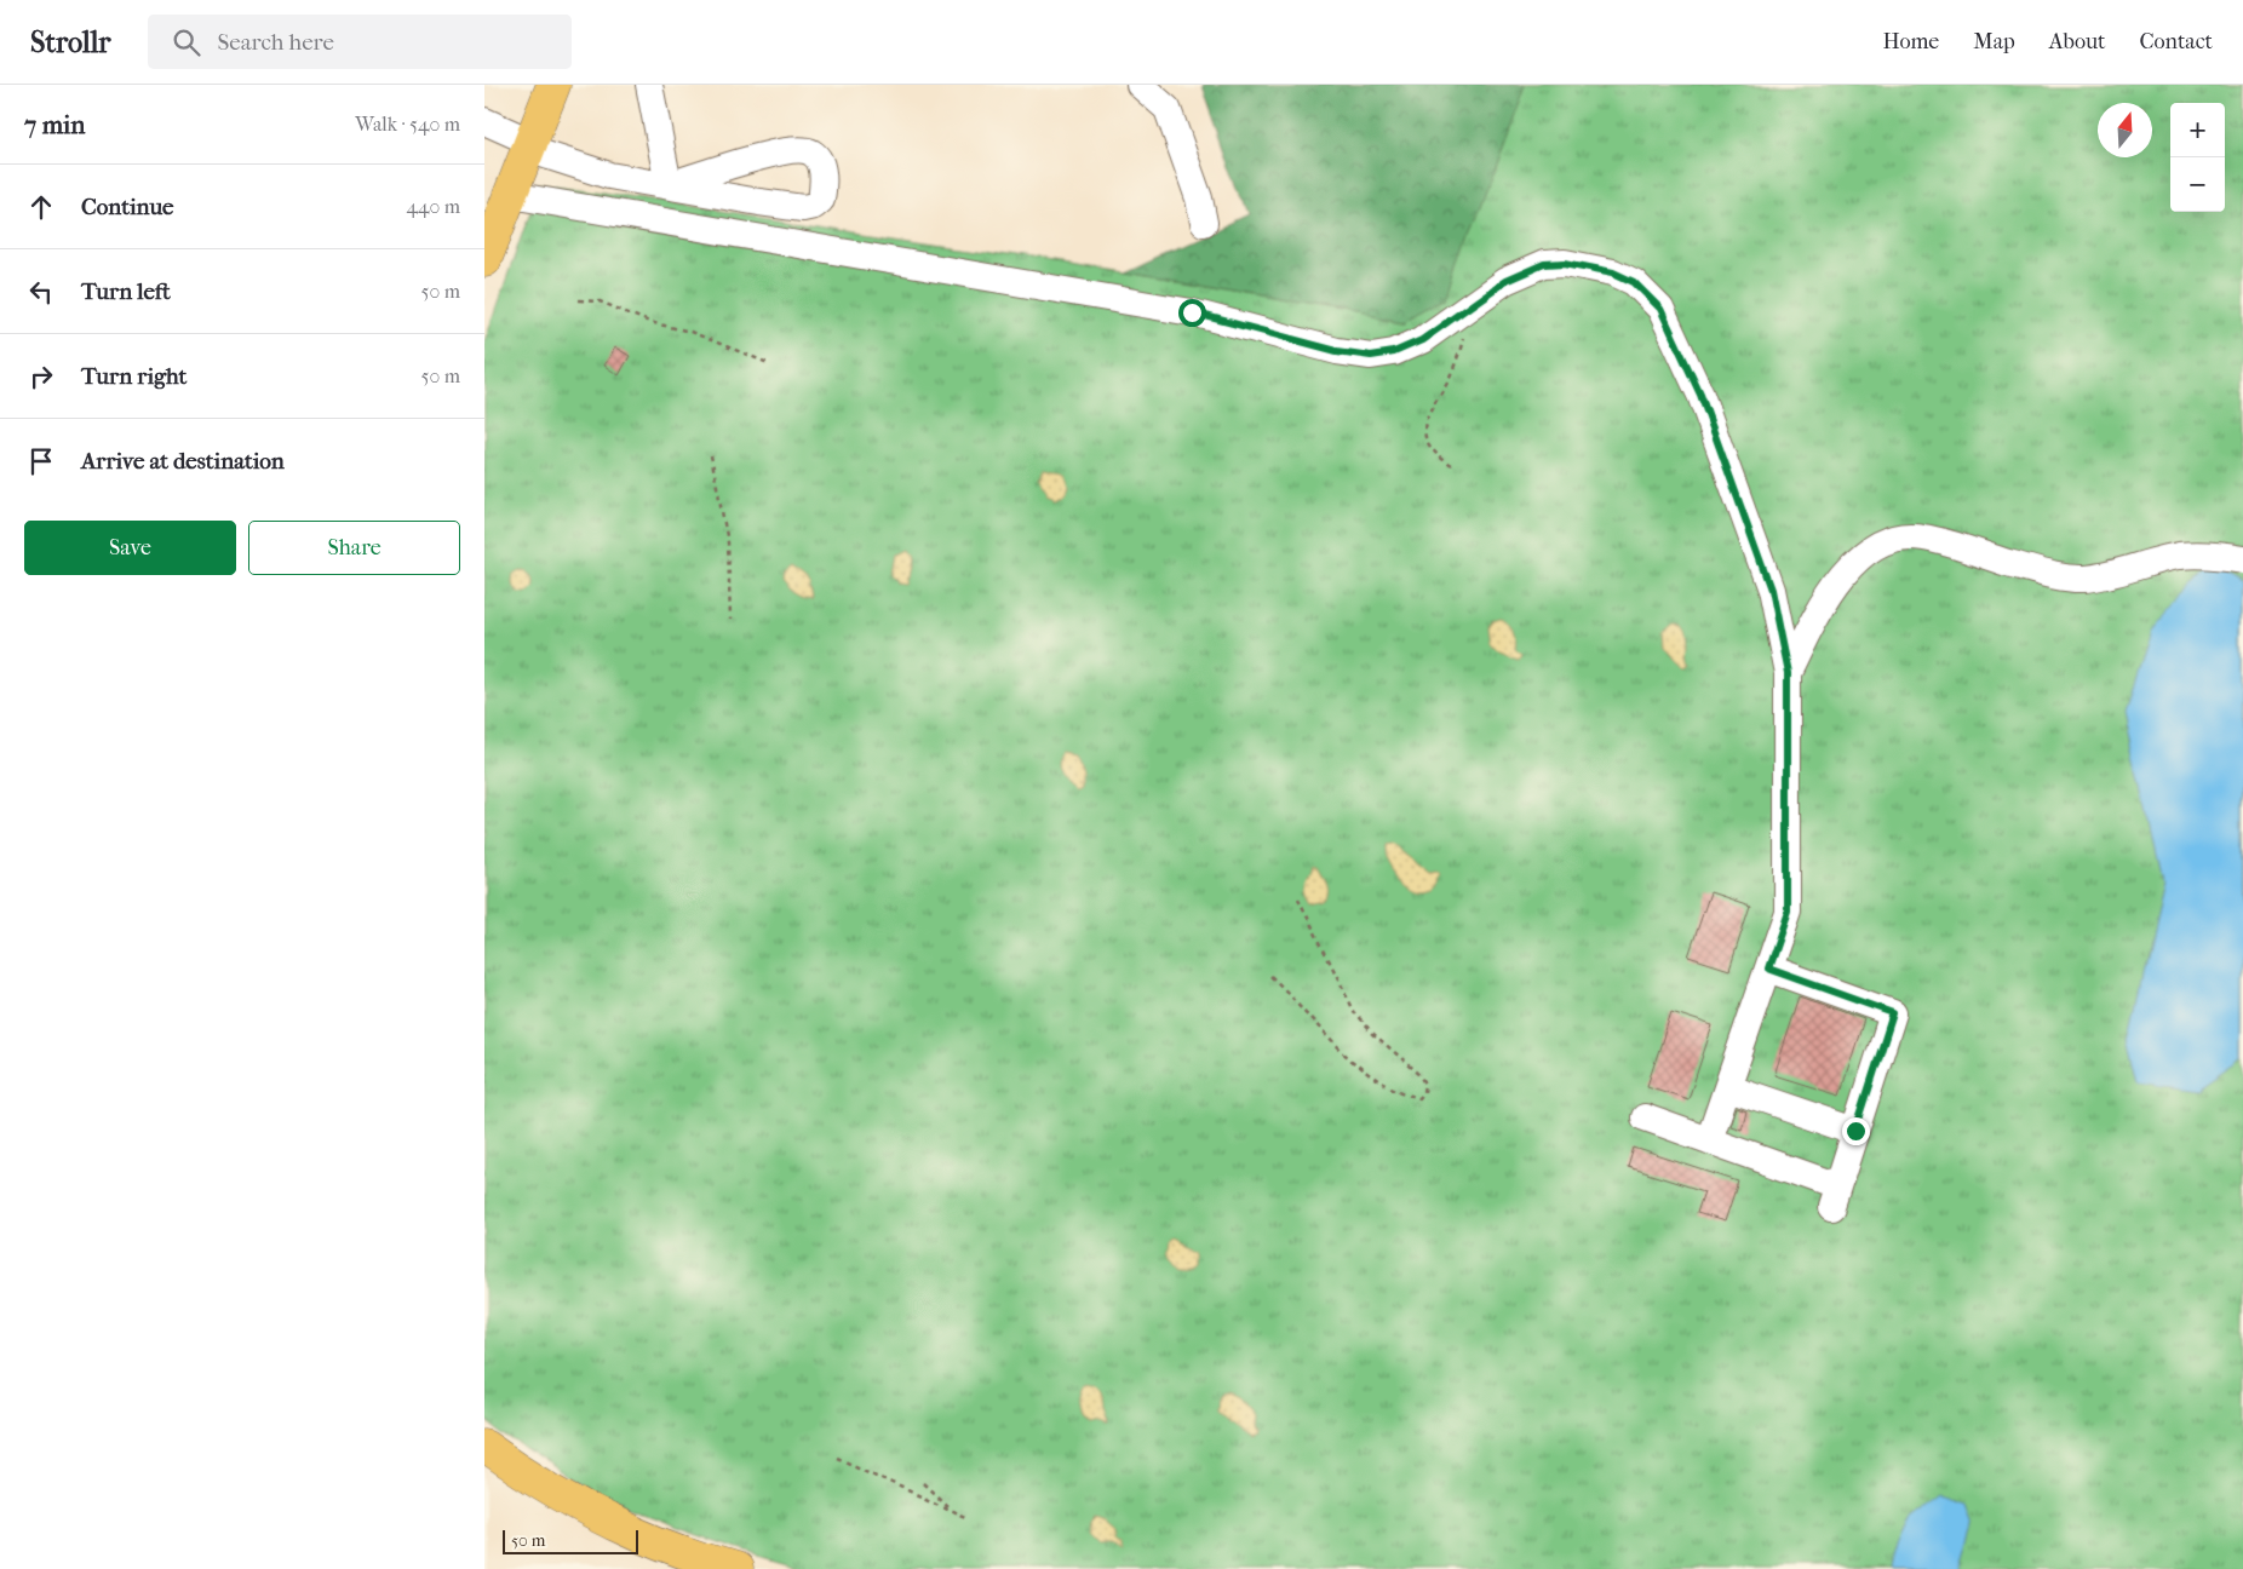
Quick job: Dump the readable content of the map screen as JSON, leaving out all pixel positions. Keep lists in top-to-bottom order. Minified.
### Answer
{"scale_bar":"50 m","north":"top","page":{"header":"Strollr","search":"Search here","nav":["Home","Map","About","Contact"],"heading":["7 min","Walk · 540 m"],"map_buttons":["+","−"],"list":[["Continue","440 m"],["Turn left","50 m"],["Turn right","50 m"],"Arrive at destination"],"buttons":["Save","Share"],"scale":"50 m"}}
